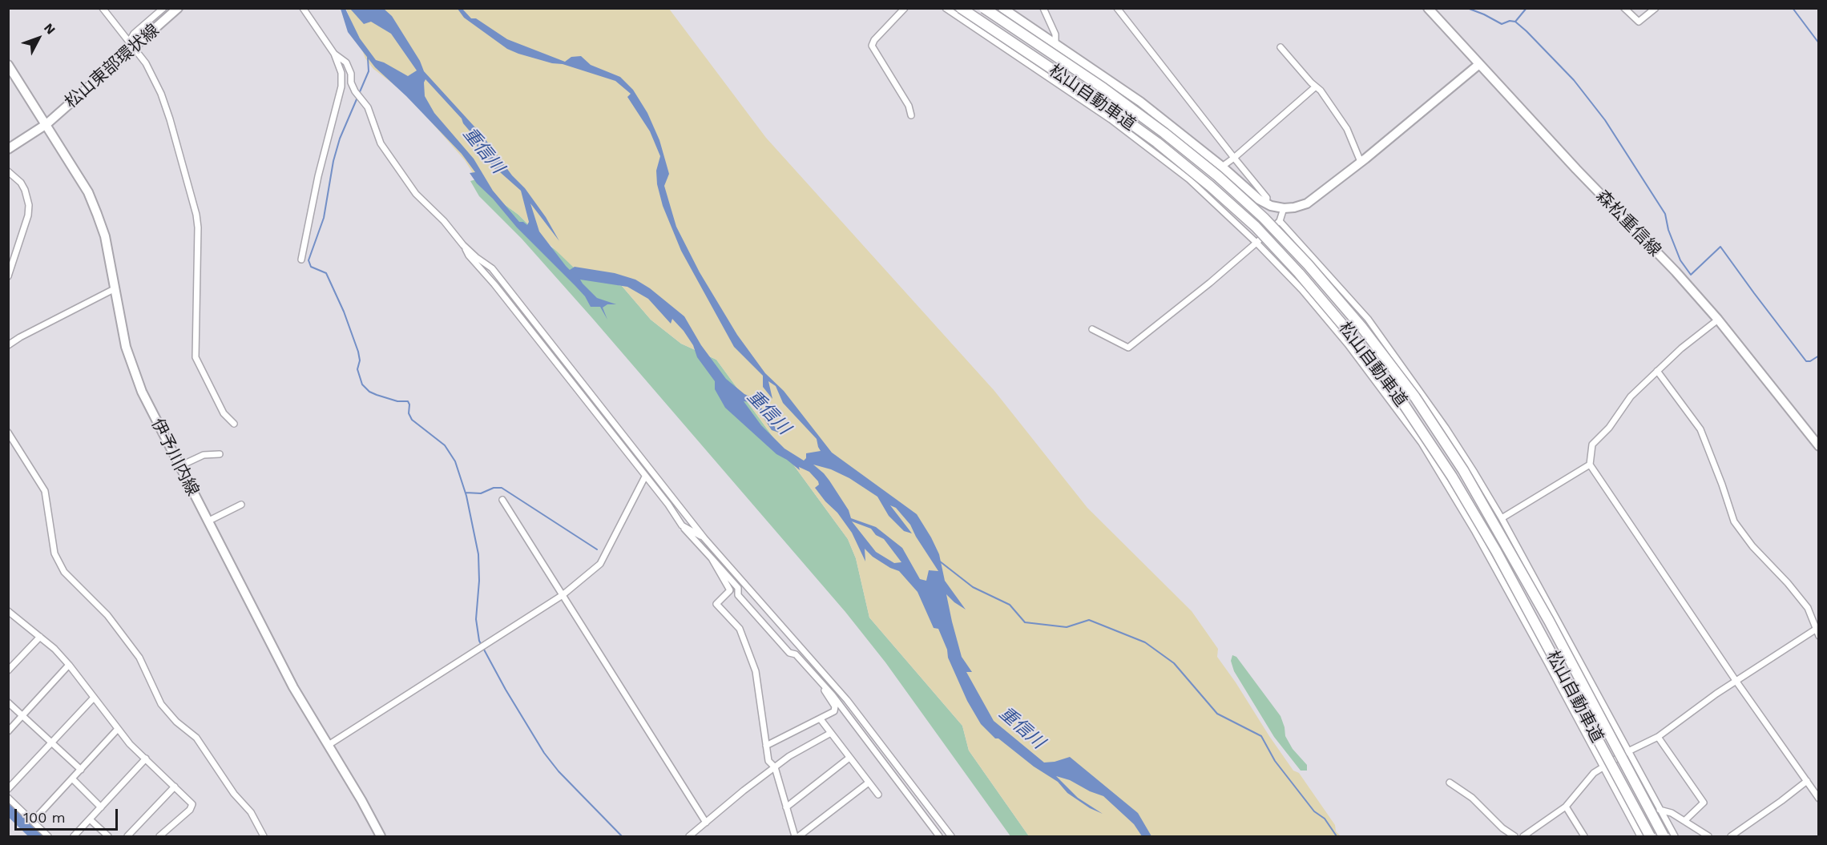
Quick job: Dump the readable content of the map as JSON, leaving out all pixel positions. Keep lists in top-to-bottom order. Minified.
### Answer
{"streets":{"highway":["松山自動車道"],"main road":["松山東部環状線","森松重信線","伊予川内線"]},"crossings":[["松山東部環状線","伊予川内線"]],"water":["重信川"],"scale_bar":"100 m","north":"top right"}
